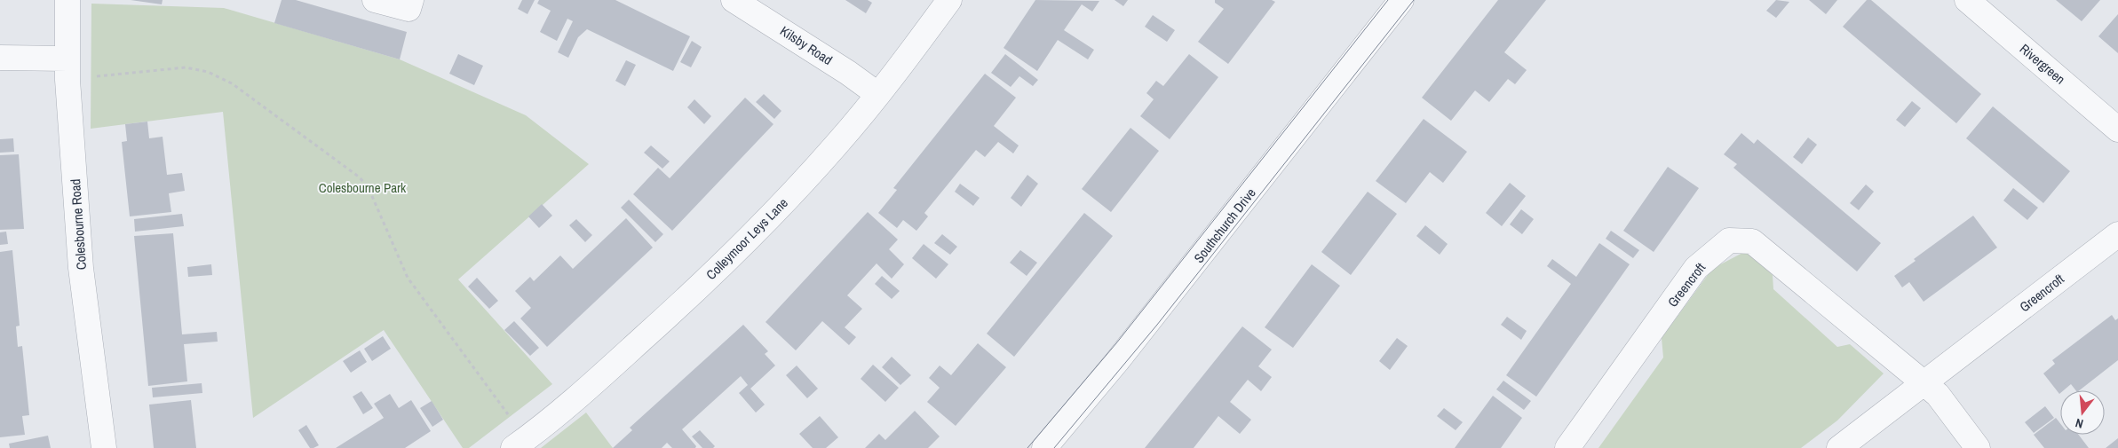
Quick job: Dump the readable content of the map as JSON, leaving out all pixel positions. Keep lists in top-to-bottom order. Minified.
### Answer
{"streets":{"street":["Kilsby Road","Rivergreen","Colesbourne Road","Southchurch Drive","Colleymoor Leys Lane","Greencroft"]},"crossings":[["Kilsby Road","Colleymoor Leys Lane"]],"parks":["Colesbourne Park"],"north":"bottom"}
